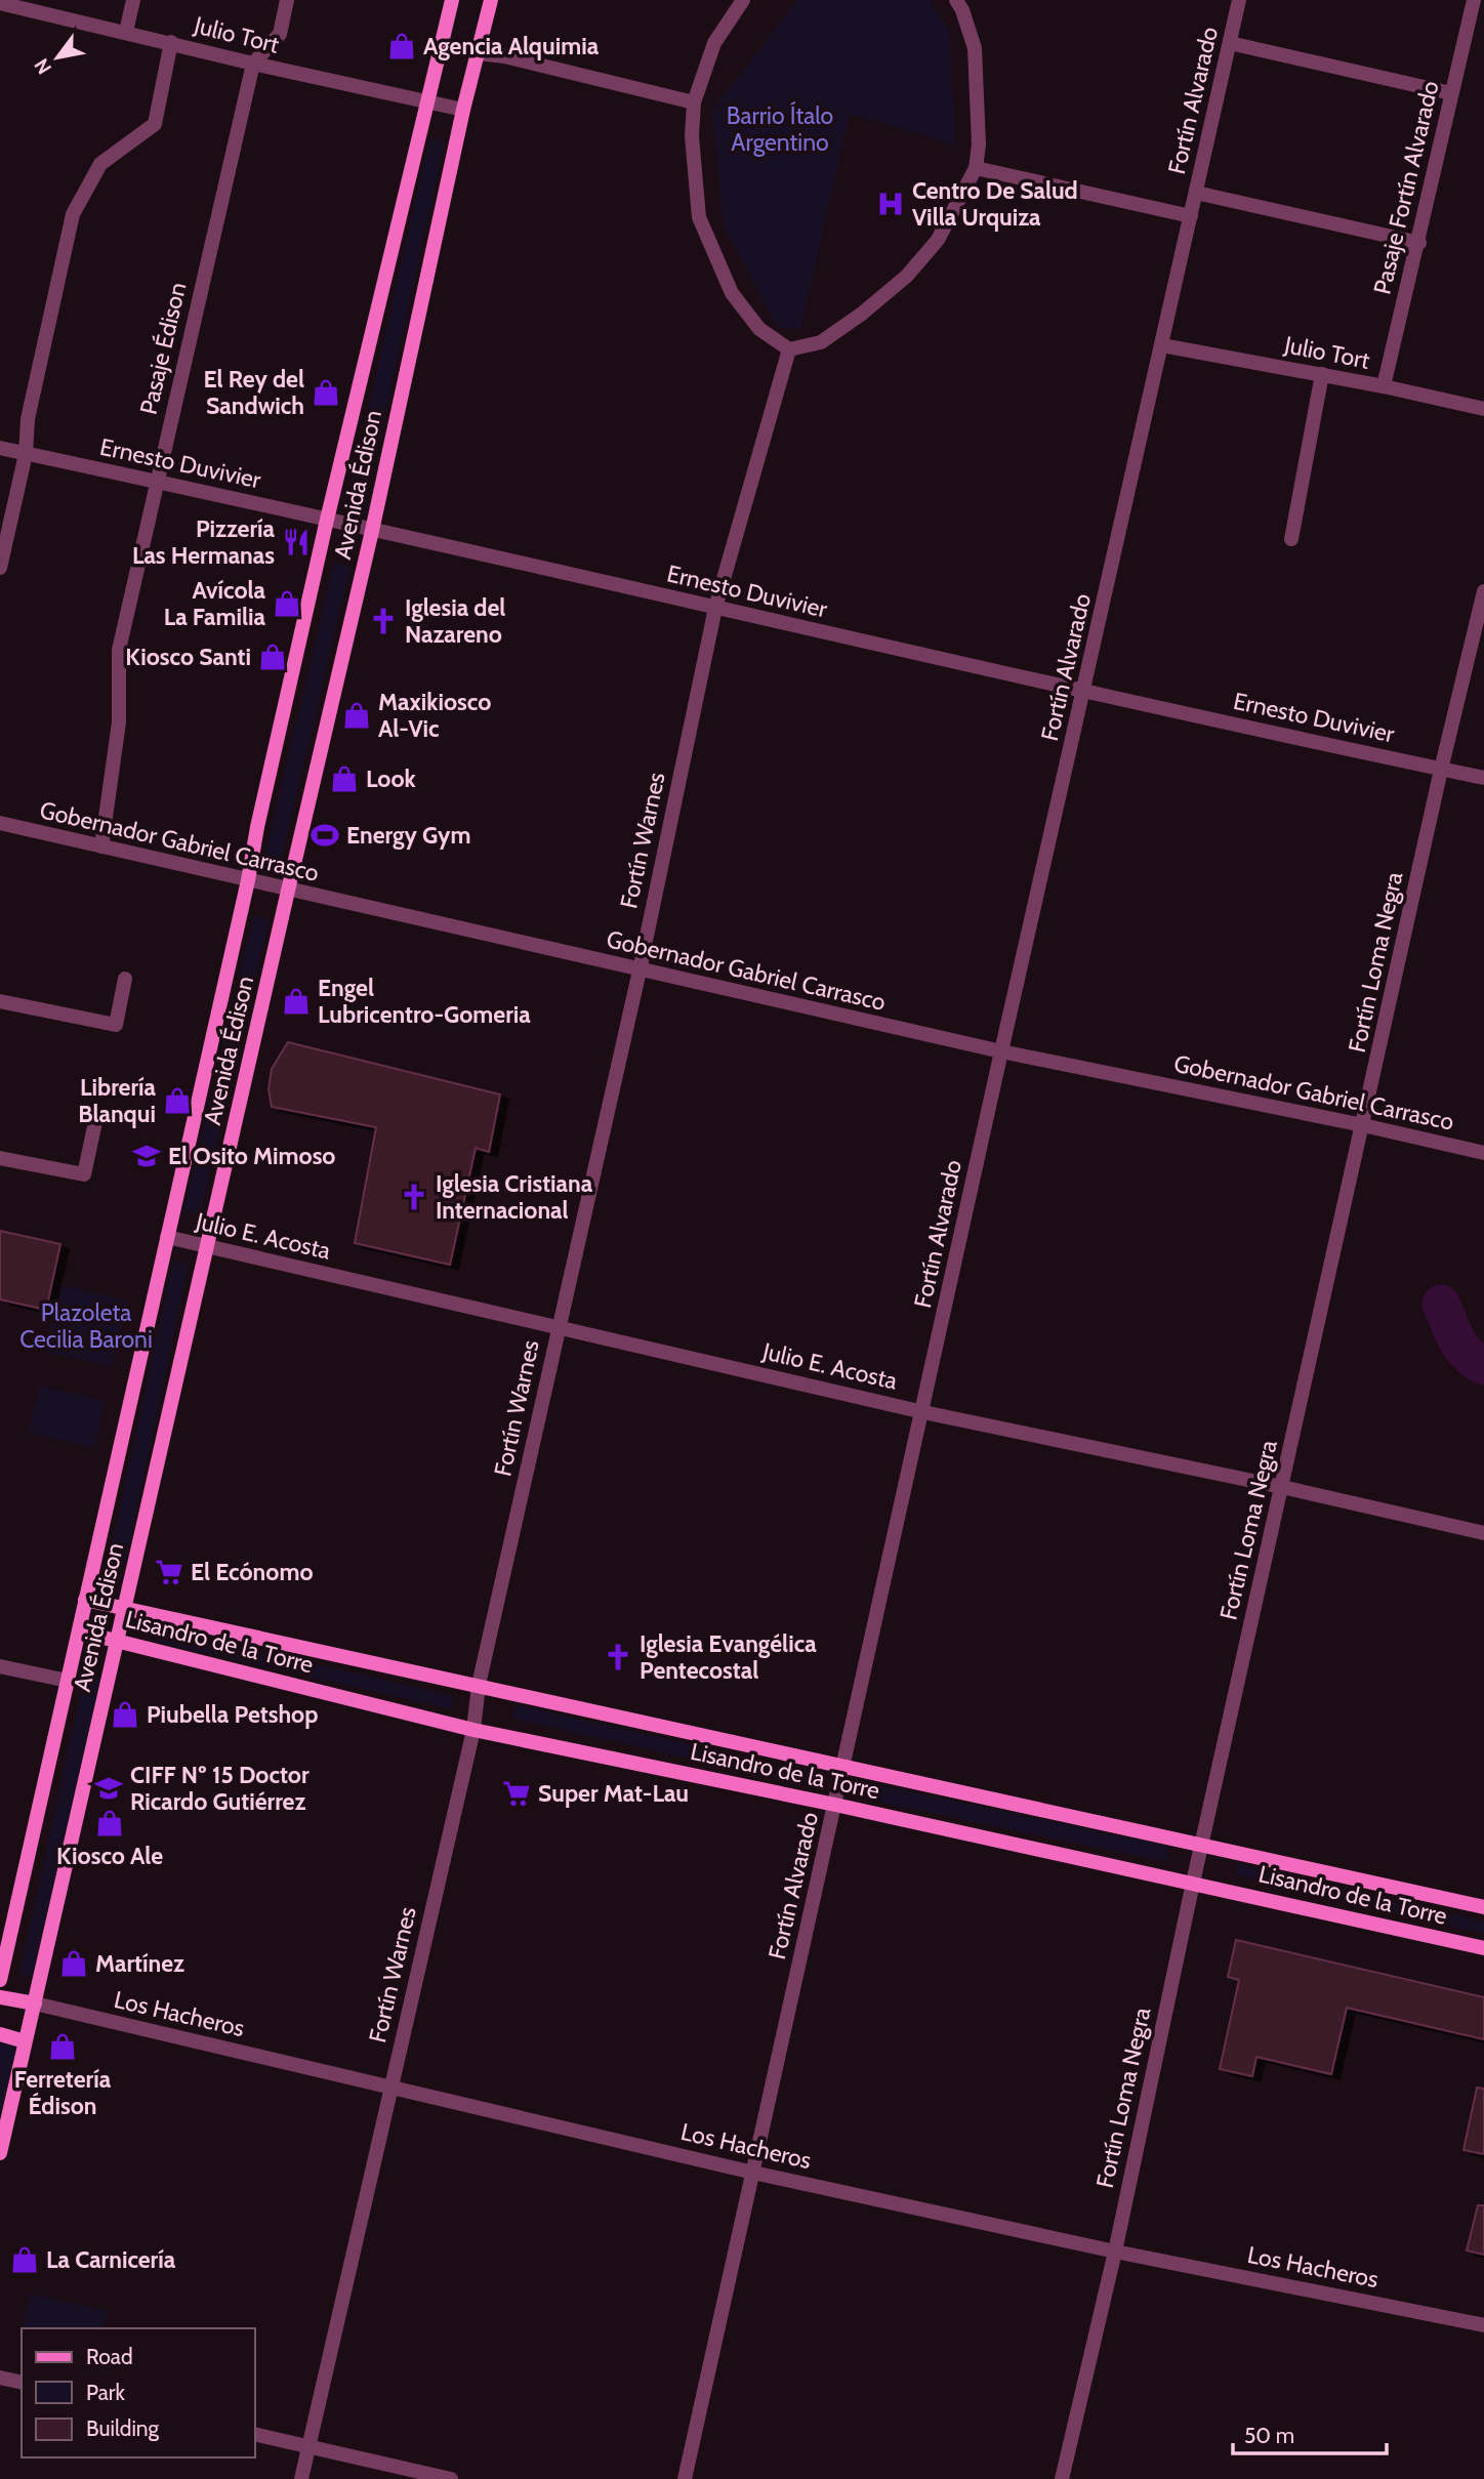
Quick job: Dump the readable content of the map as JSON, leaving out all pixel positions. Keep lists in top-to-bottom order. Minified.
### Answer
{"streets":{"main road":["Avenida Édison","Lisandro de la Torre","Los Hacheros"],"street":["Julio Tort","Fortín Alvarado","Pasaje Fortín Alvarado","Pasaje Édison","Ernesto Duvivier","Fortín Warnes","Gobernador Gabriel Carrasco","Fortín Loma Negra","Julio E. Acosta"]},"crossings":[["Julio Tort","Fortín Alvarado"],["Julio Tort","Pasaje Fortín Alvarado"],["Julio Tort","Pasaje Édison"],["Julio Tort","Avenida Édison"],["Fortín Alvarado","Ernesto Duvivier"],["Fortín Alvarado","Gobernador Gabriel Carrasco"],["Fortín Alvarado","Julio E. Acosta"],["Fortín Alvarado","Lisandro de la Torre"],["Fortín Alvarado","Los Hacheros"],["Pasaje Édison","Ernesto Duvivier"],["Pasaje Édison","Gobernador Gabriel Carrasco"],["Ernesto Duvivier","Avenida Édison"],["Ernesto Duvivier","Fortín Warnes"],["Ernesto Duvivier","Fortín Loma Negra"],["Avenida Édison","Gobernador Gabriel Carrasco"],["Avenida Édison","Julio E. Acosta"],["Avenida Édison","Lisandro de la Torre"],["Avenida Édison","Los Hacheros"],["Fortín Warnes","Gobernador Gabriel Carrasco"],["Fortín Warnes","Julio E. Acosta"],["Fortín Warnes","Lisandro de la Torre"],["Fortín Warnes","Los Hacheros"],["Gobernador Gabriel Carrasco","Fortín Loma Negra"],["Fortín Loma Negra","Julio E. Acosta"],["Fortín Loma Negra","Lisandro de la Torre"],["Fortín Loma Negra","Los Hacheros"]],"parks":["Barrio Ítalo Argentino","Plazoleta Cecilia Baroni"],"places":{"shop":["Agencia Alquimia","El Rey del Sandwich","Avícola La Familia","Kiosco Santi","Maxikiosco Al-Vic","Look","Engel Lubricentro-Gomeria","Librería Blanqui","Piubella Petshop","Kiosco Ale","Martínez","Ferretería Édison","La Carnicería"],"hospital":["Centro De Salud Villa Urquiza"],"restaurant":["Pizzería Las Hermanas"],"church":["Iglesia del Nazareno","Iglesia Cristiana Internacional","Iglesia Evangélica Pentecostal"],"sports":["Energy Gym"],"school or university":["El Osito Mimoso","CIFF Nº 15 Doctor Ricardo Gutiérrez"],"supermarket":["El Ecónomo","Super Mat-Lau"]},"legend":["Road","Park","Building"],"scale_bar":"50 m","north":"bottom left"}
